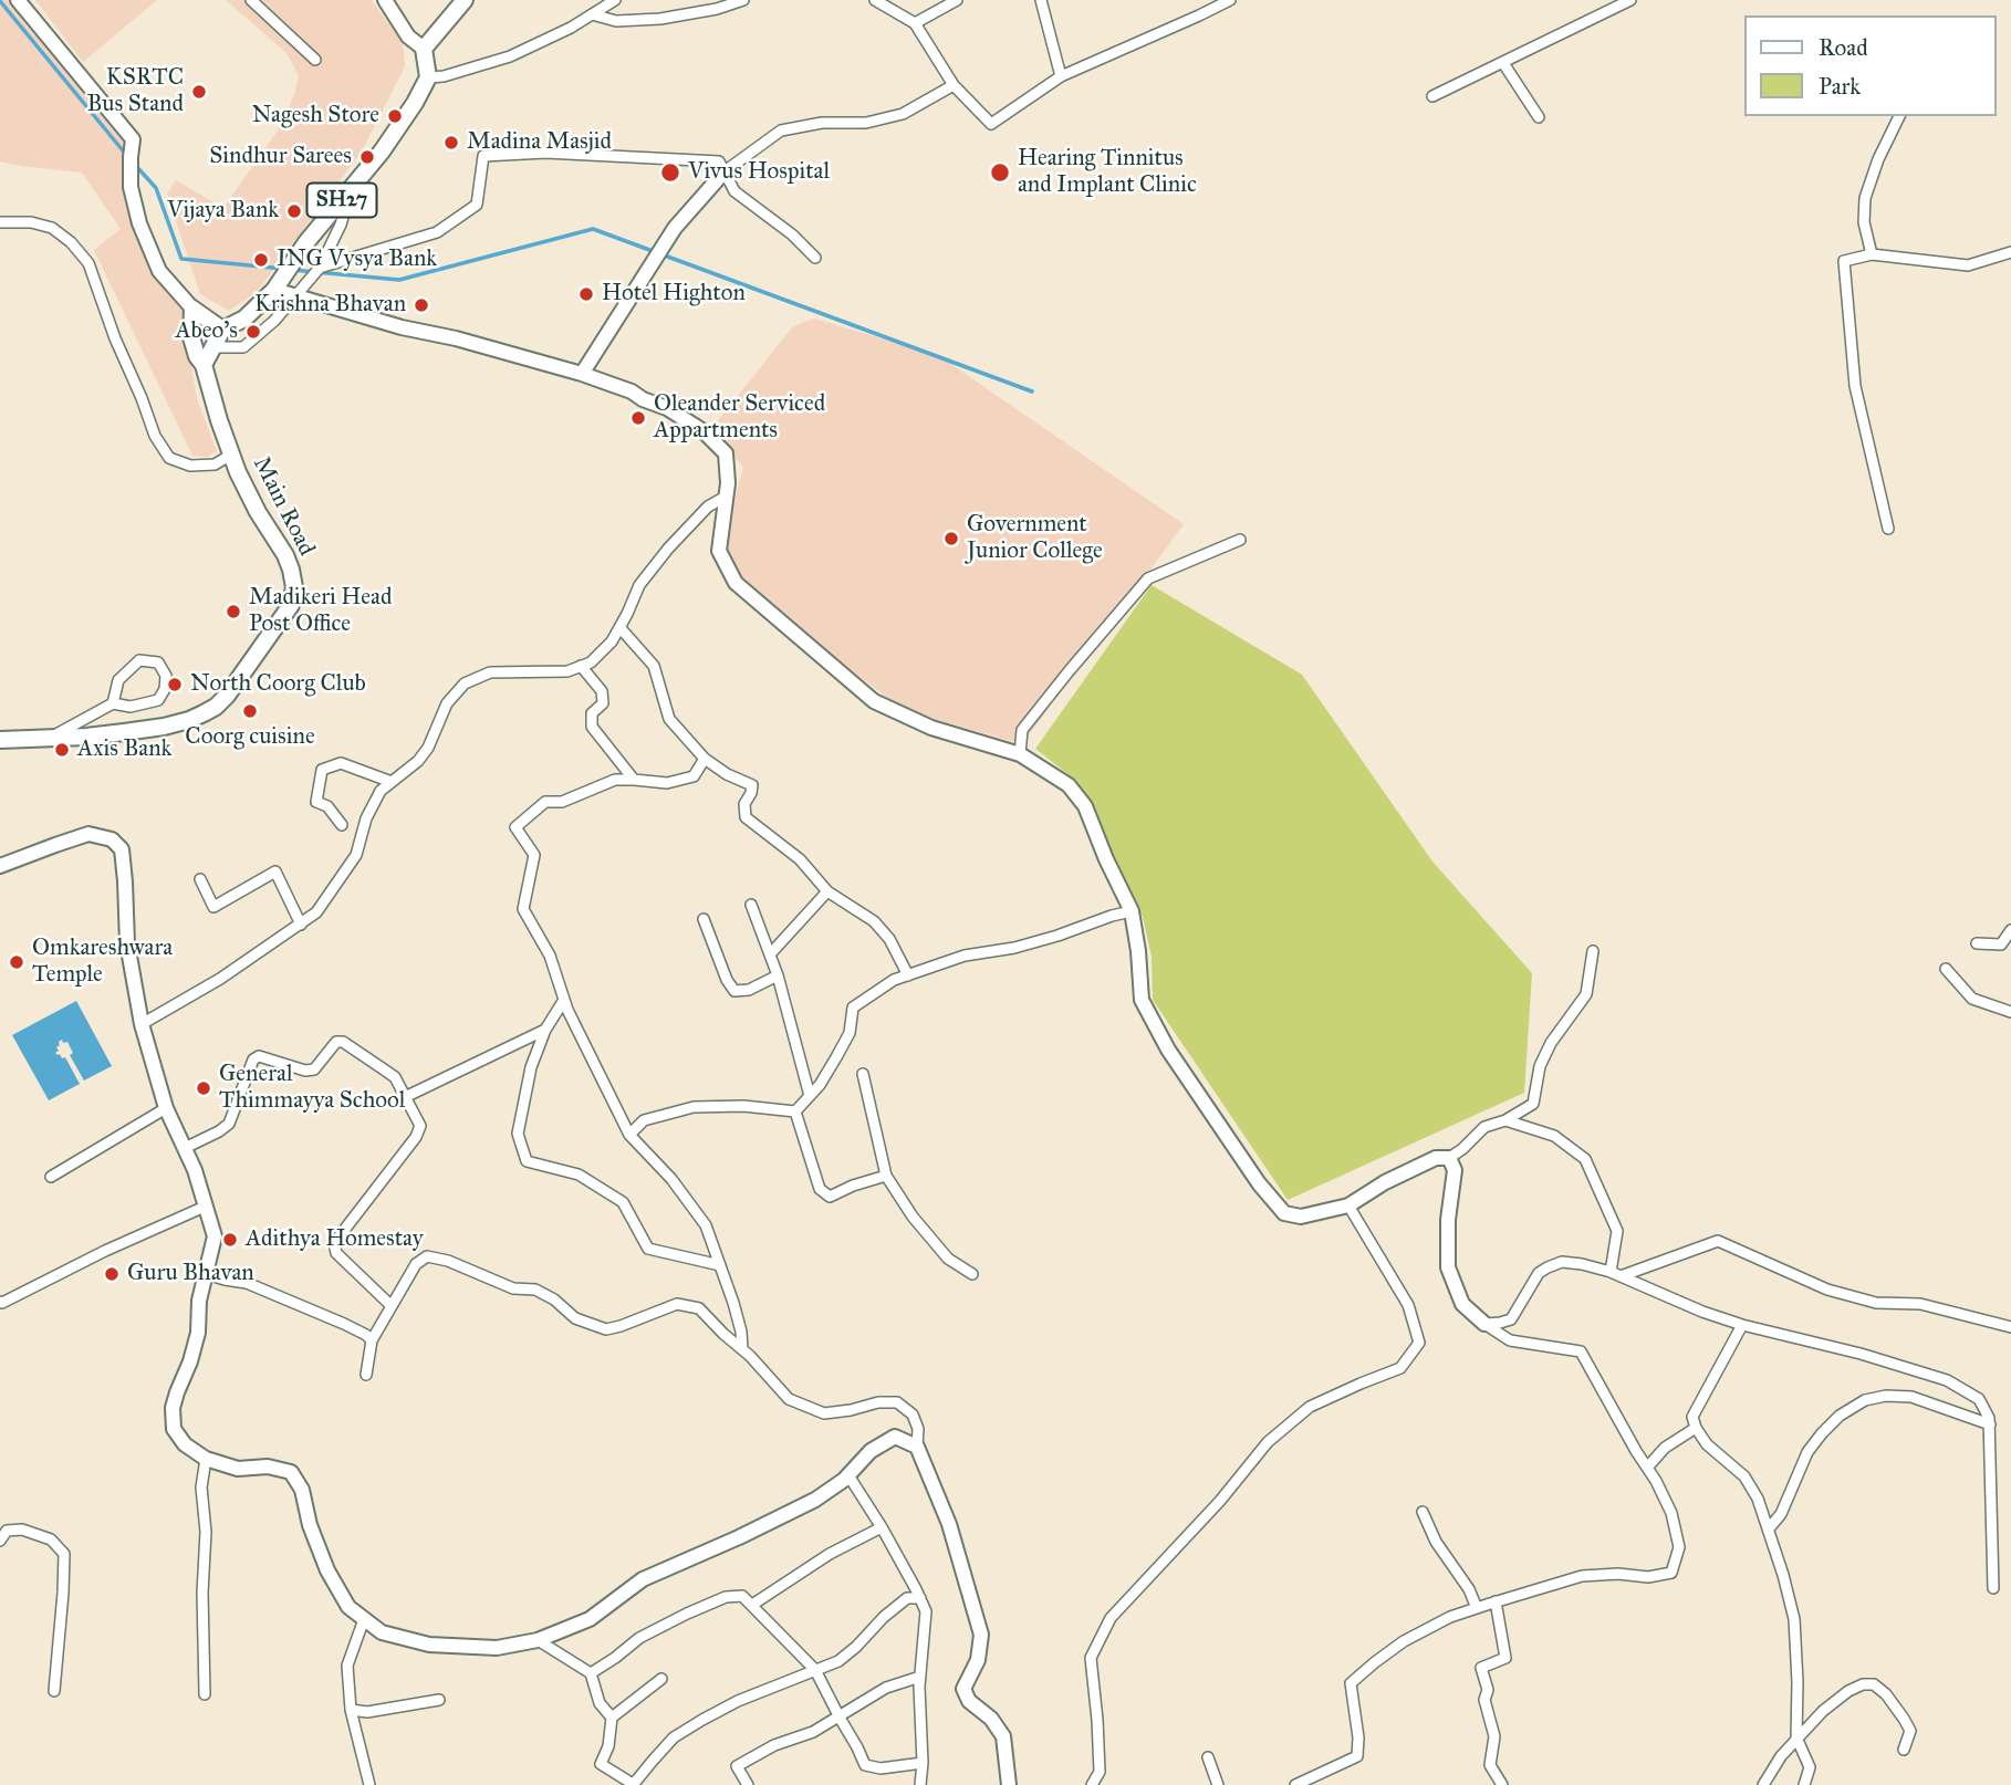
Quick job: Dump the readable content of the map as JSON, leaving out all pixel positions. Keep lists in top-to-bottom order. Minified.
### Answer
{"streets":{"main road":["SH27","Main Road"]},"crossings":[["SH27","Main Road"]],"places":["KSRTC Bus Stand","Nagesh Store","Madina Masjid","Sindhur Sarees","Vivus Hospital","Hearing Tinnitus and Implant Clinic","Vijaya Bank","ING Vysya Bank","Hotel Highton","Krishna Bhavan","Abeo's","Oleander Serviced Appartments","Government Junior College","Madikeri Head Post Office","North Coorg Club","Coorg cuisine","Axis Bank","Omkareshwara Temple","General Thimmayya School","Adithya Homestay","Guru Bhavan"],"legend":["Road","Park"]}
